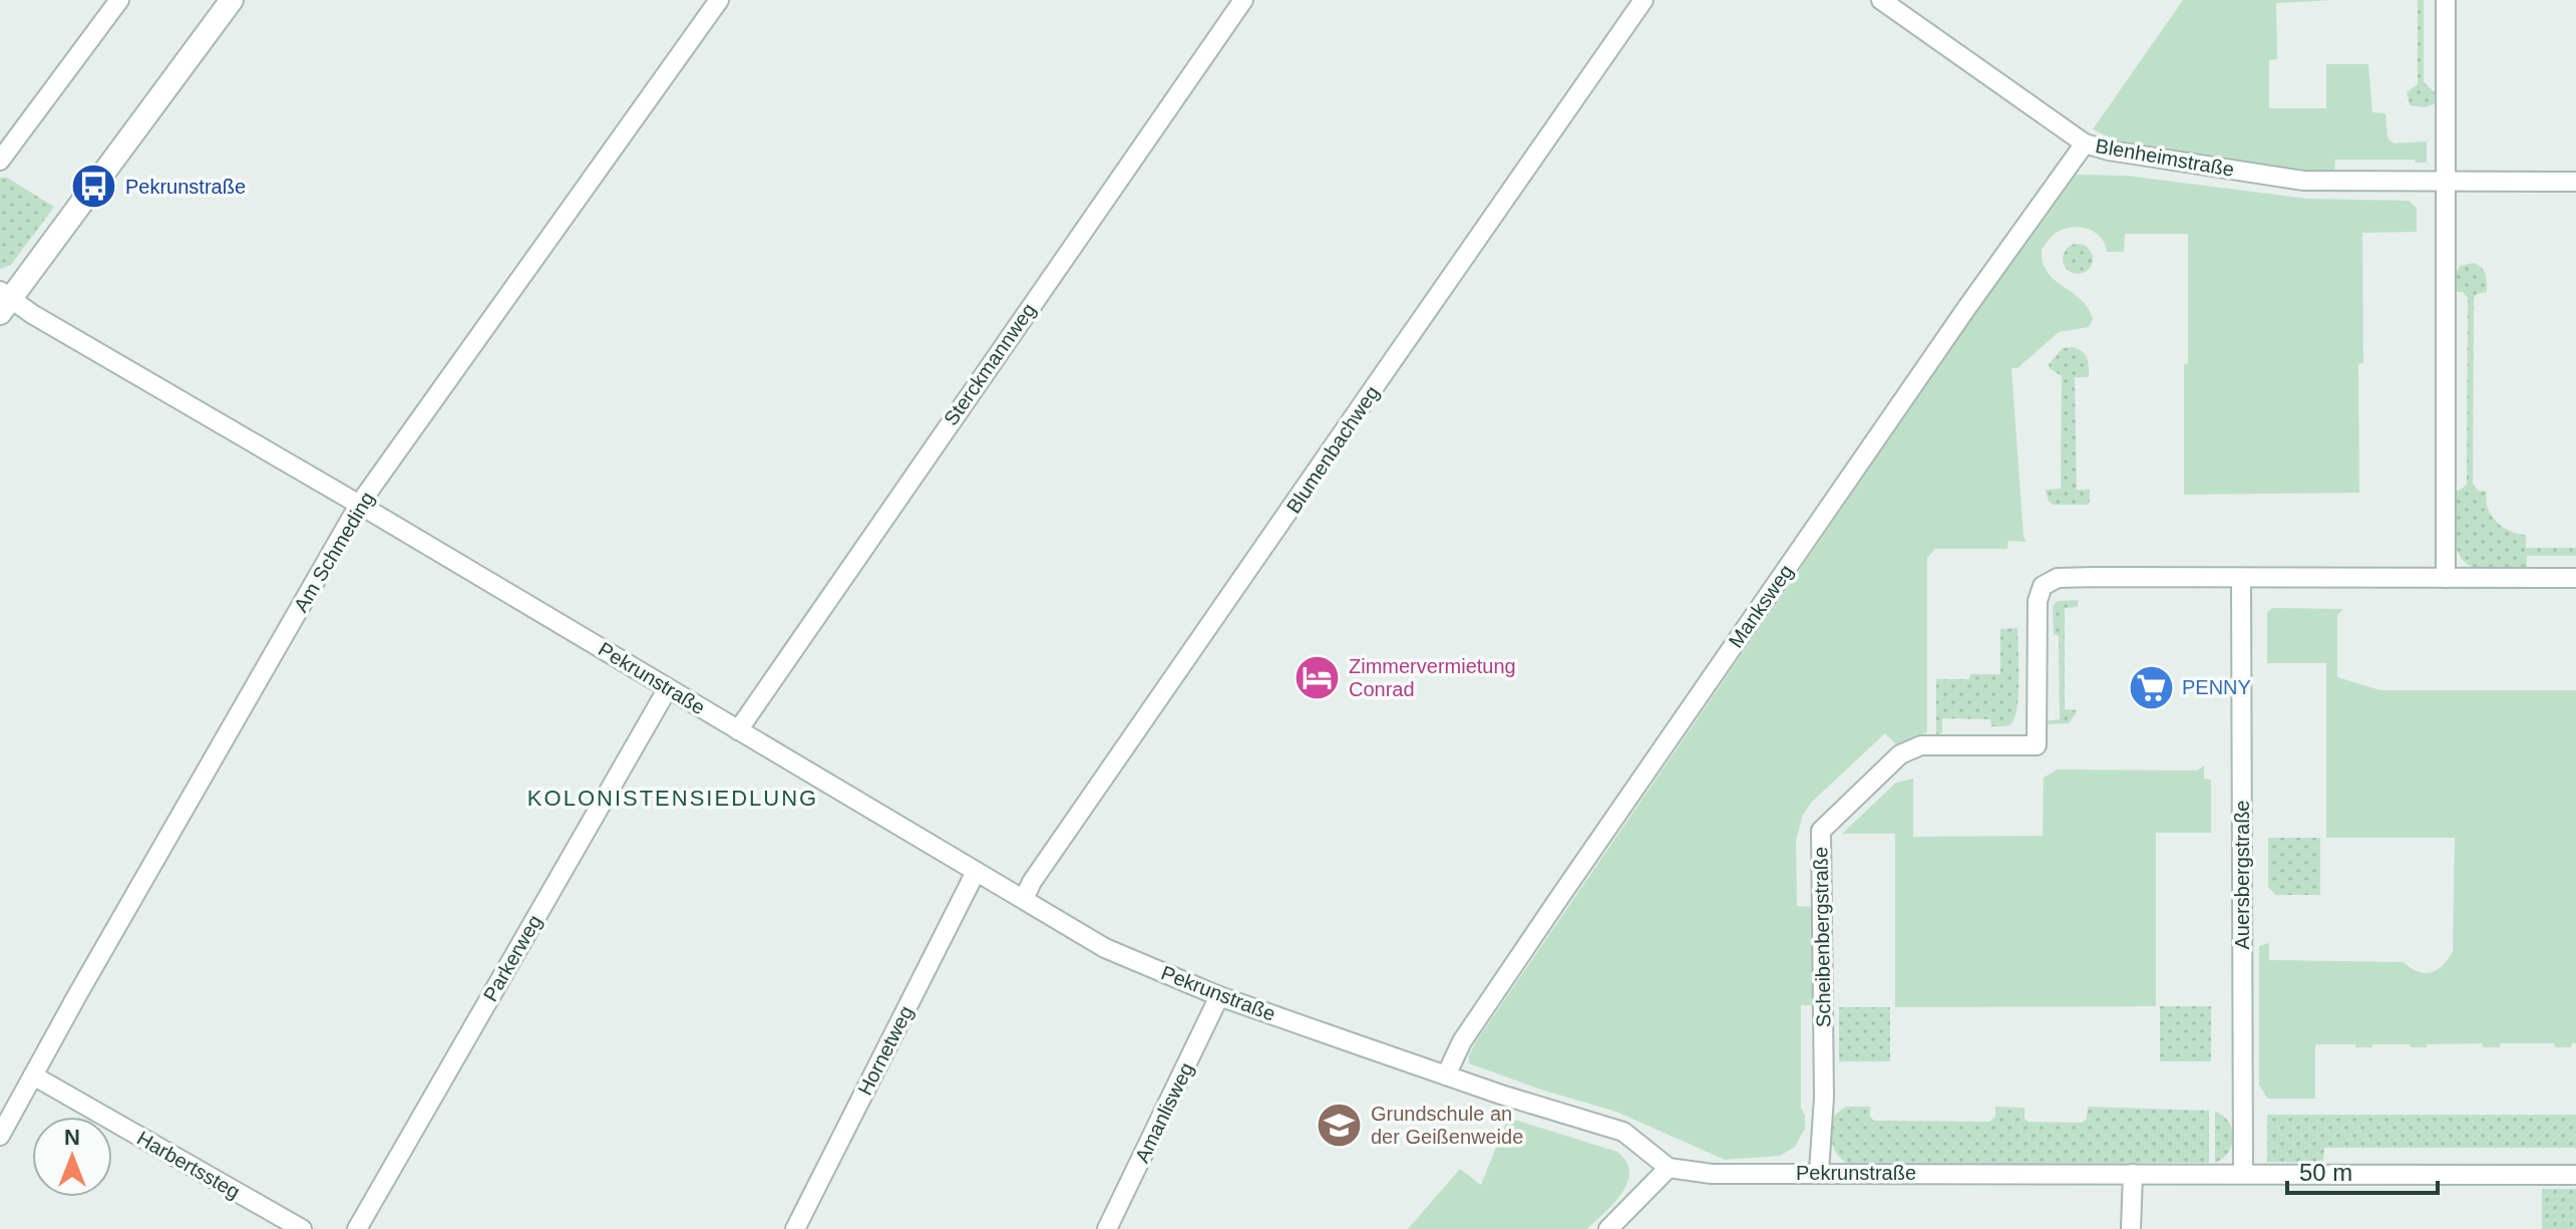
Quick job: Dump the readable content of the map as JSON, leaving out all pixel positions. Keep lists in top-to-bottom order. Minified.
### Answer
{"streets":{"street":["Blenheimstraße","Sterckmannweg","Blumenbachweg","Am Schmeding","Manksweg","Pekrunstraße","Auersbergstraße","Scheibenbergstraße","Parkerweg","Hornetweg","Amanlisweg","Harbertssteg"]},"crossings":[["Blenheimstraße","Manksweg"],["Sterckmannweg","Pekrunstraße"],["Blumenbachweg","Pekrunstraße"],["Am Schmeding","Pekrunstraße"],["Am Schmeding","Harbertssteg"],["Manksweg","Pekrunstraße"],["Pekrunstraße","Auersbergstraße"],["Pekrunstraße","Scheibenbergstraße"],["Pekrunstraße","Parkerweg"],["Pekrunstraße","Hornetweg"],["Pekrunstraße","Amanlisweg"],["Auersbergstraße","Scheibenbergstraße"]],"districts":["KOLONISTENSIEDLUNG"],"places":{"bus stop":["Pekrunstraße"],"hotel":["Zimmervermietung Conrad"],"supermarket":["PENNY"],"school or university":["Grundschule an der Geißenweide"]},"scale_bar":"50 m","north":"top"}
